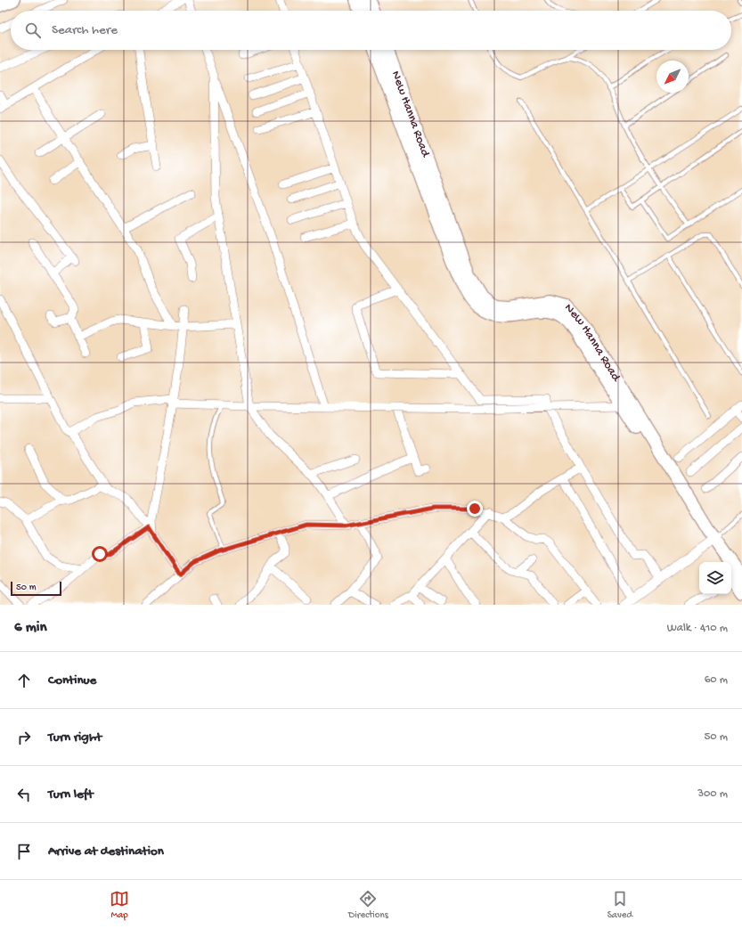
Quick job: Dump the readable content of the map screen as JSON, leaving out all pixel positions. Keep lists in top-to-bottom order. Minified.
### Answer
{"streets":{"main road":["New Hanna Road"]},"scale_bar":"50 m","north":"bottom left","page":{"search":"Search here","scale":"50 m","heading":["6 min","Walk · 410 m"],"list":[["Continue","60 m"],["Turn right","50 m"],["Turn left","300 m"],"Arrive at destination"],"nav":["Map","Directions","Saved"]}}
